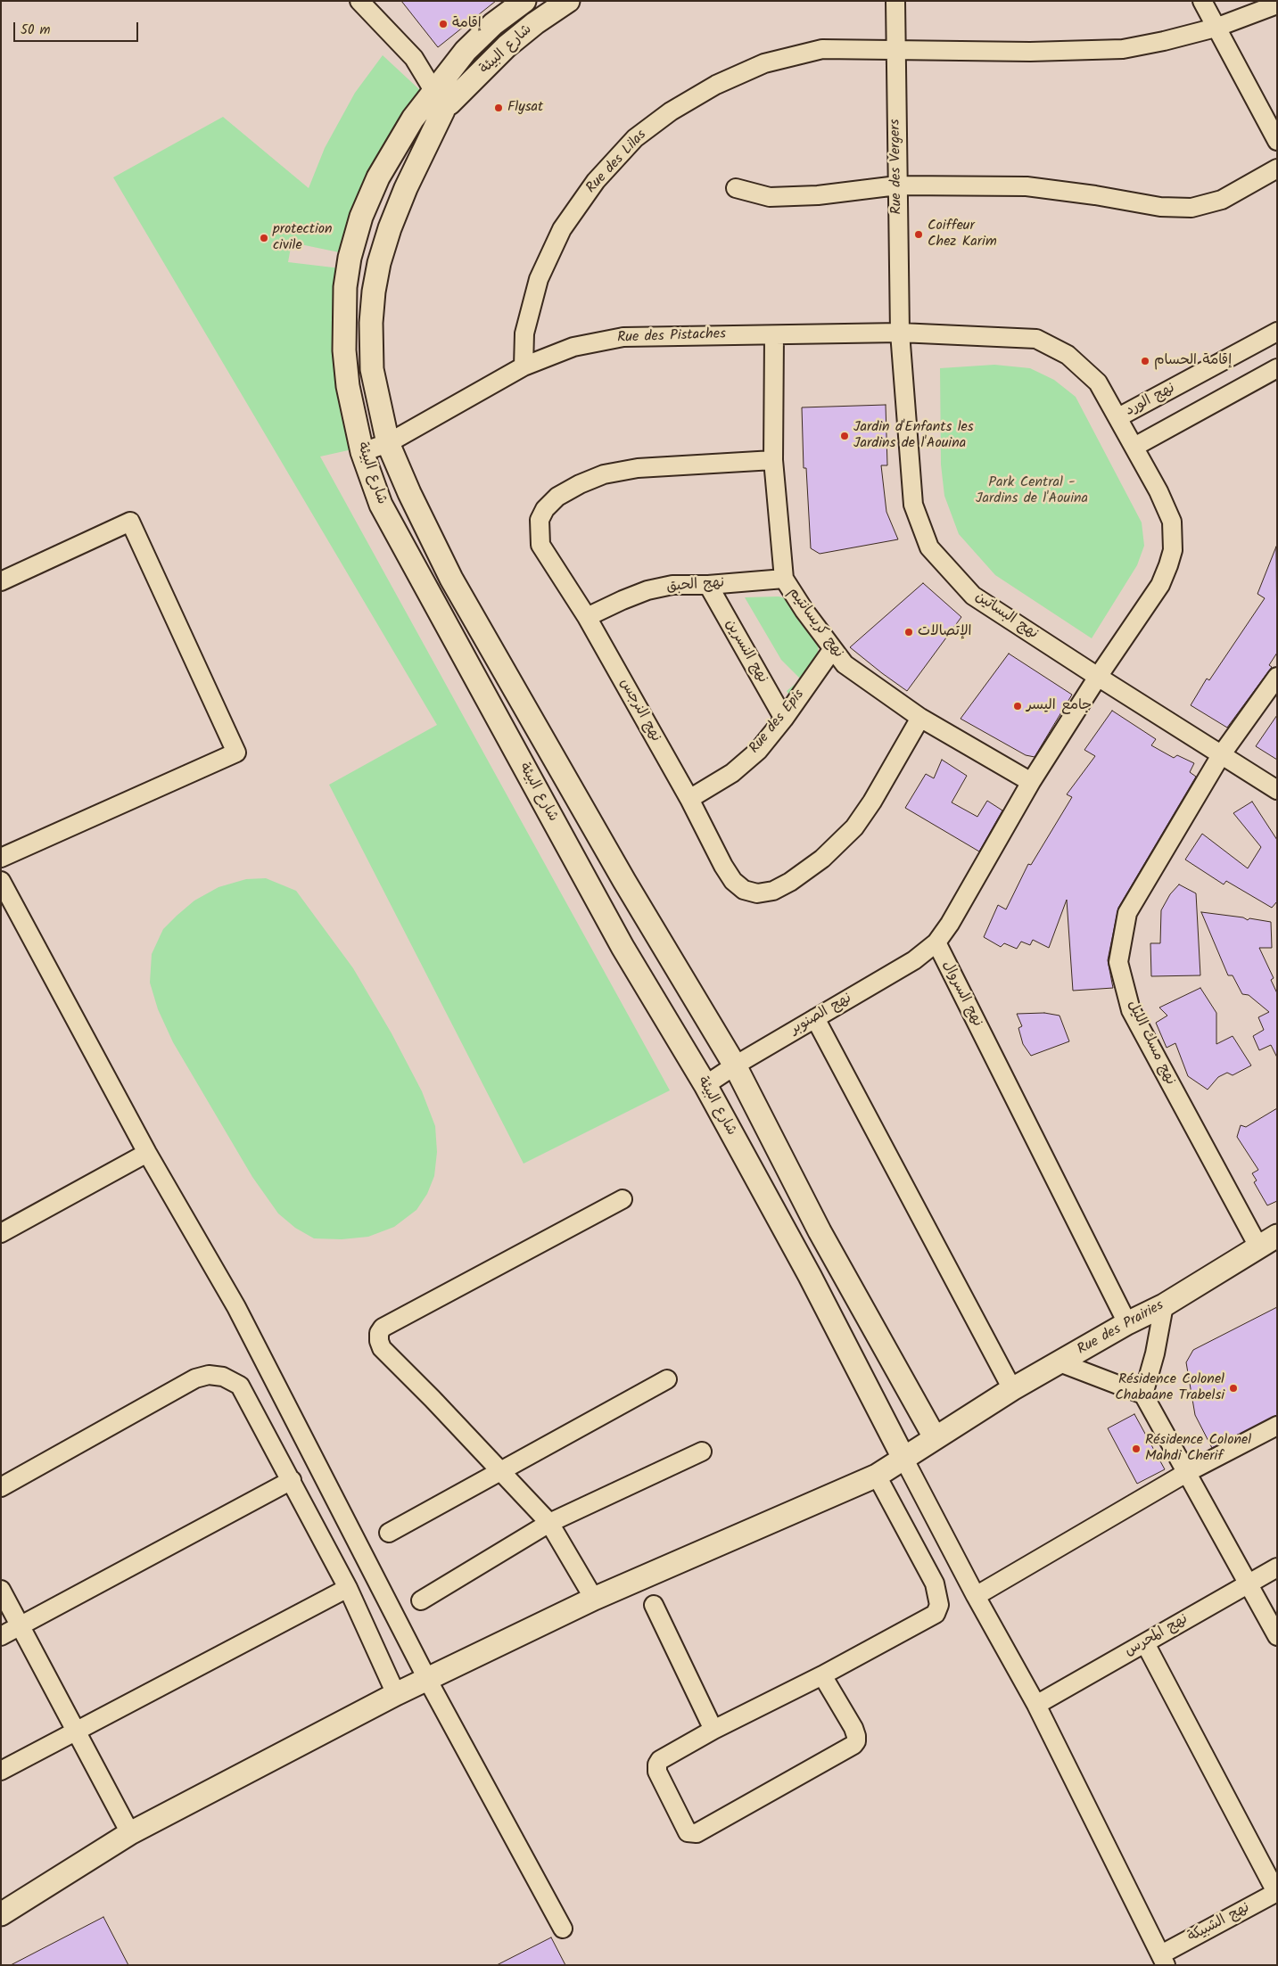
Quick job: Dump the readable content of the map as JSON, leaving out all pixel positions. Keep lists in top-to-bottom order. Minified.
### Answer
{"streets":{"street":["شارع البيئة","Rue des Lilas","Rue des Vergers","Rue des Pistaches","نهج الورد","نهج الحبق","نهج البساتين","نهج كريسانتيم","نهج النسرين","نهج النرجس","Rue des Epis","نهج السروال","نهج الصنوبر","نهج مسك الليل","Rue des Prairies","نهج المحرس","نهج الشبيكة"]},"crossings":[["شارع البيئة","Rue des Pistaches"],["شارع البيئة","نهج الصنوبر"],["شارع البيئة","Rue des Prairies"],["Rue des Lilas","Rue des Vergers"],["Rue des Lilas","Rue des Pistaches"],["Rue des Vergers","Rue des Pistaches"],["Rue des Vergers","نهج البساتين"],["Rue des Pistaches","نهج الورد"],["Rue des Pistaches","نهج البساتين"],["Rue des Pistaches","نهج كريسانتيم"],["Rue des Pistaches","نهج السروال"],["نهج الحبق","نهج كريسانتيم"],["نهج الحبق","نهج النسرين"],["نهج الحبق","نهج النرجس"],["نهج البساتين","نهج السروال"],["نهج البساتين","نهج مسك الليل"],["نهج كريسانتيم","نهج النرجس"],["نهج كريسانتيم","Rue des Epis"],["نهج كريسانتيم","نهج السروال"],["نهج النسرين","Rue des Epis"],["نهج النرجس","Rue des Epis"],["نهج السروال","نهج الصنوبر"],["نهج السروال","Rue des Prairies"],["نهج مسك الليل","Rue des Prairies"]],"parks":["Park Central - Jardins de l'Aouina"],"places":["إقامة","Flysat","Coiffeur Chez Karim","protection civile","إقامة الحسام","Jardin d'Enfants les Jardins de l'Aouina","الإتصالات","جامع اليسر","Résidence Colonel Chabaane Trabelsi","Résidence Colonel Mahdi Cherif"],"scale_bar":"50 m"}
